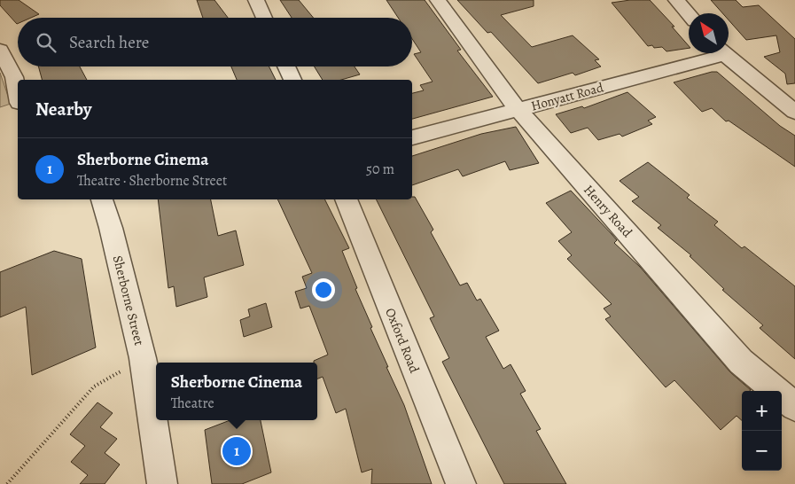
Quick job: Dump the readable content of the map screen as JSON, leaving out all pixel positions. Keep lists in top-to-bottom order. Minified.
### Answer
{"streets":{"street":["Honyatt Road","Henry Road","Sherborne Street","Oxford Road"]},"crossings":[["Honyatt Road","Henry Road"]],"north":"top left","page":{"search":"Search here","heading":"Nearby","list":[{"mark":"1","name":"Sherborne Cinema","note":"Theatre · Sherborne Street","value":"50 m"}],"popup":["Sherborne Cinema","Theatre"],"map_buttons":["+","−"],"pins":"1"}}
